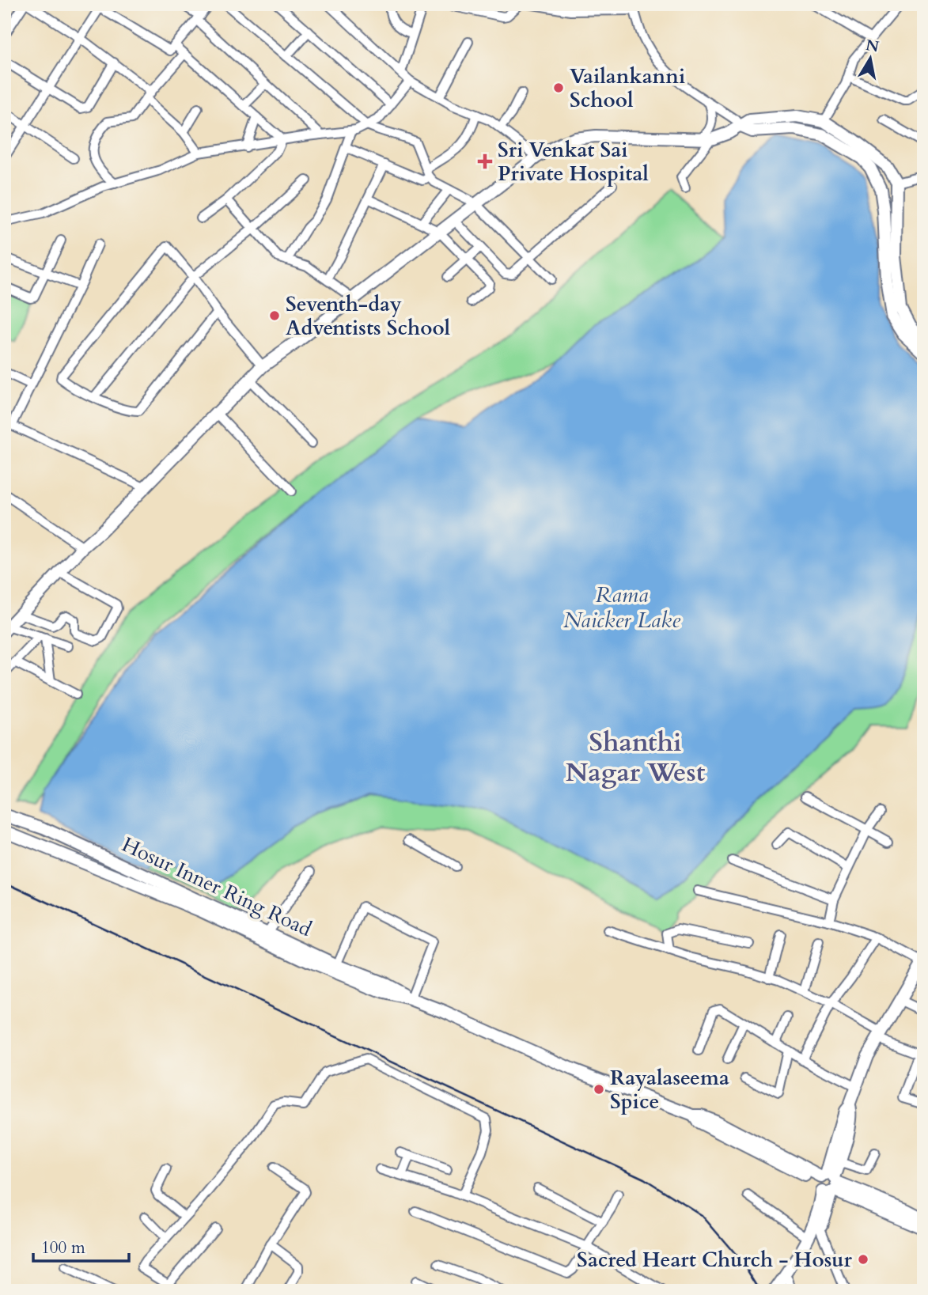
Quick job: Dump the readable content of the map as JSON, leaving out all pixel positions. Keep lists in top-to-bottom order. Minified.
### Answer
{"streets":{"main road":["Hosur Inner Ring Road"]},"districts":["Shanthi Nagar West"],"water":["Rama Naicker Lake"],"places":{"other":["Vailankanni School","Seventh-day Adventists School","Rayalaseema Spice","Sacred Heart Church - Hosur"],"health":["Sri Venkat Sai Private Hospital"]},"scale_bar":"100 m","north":"top"}
